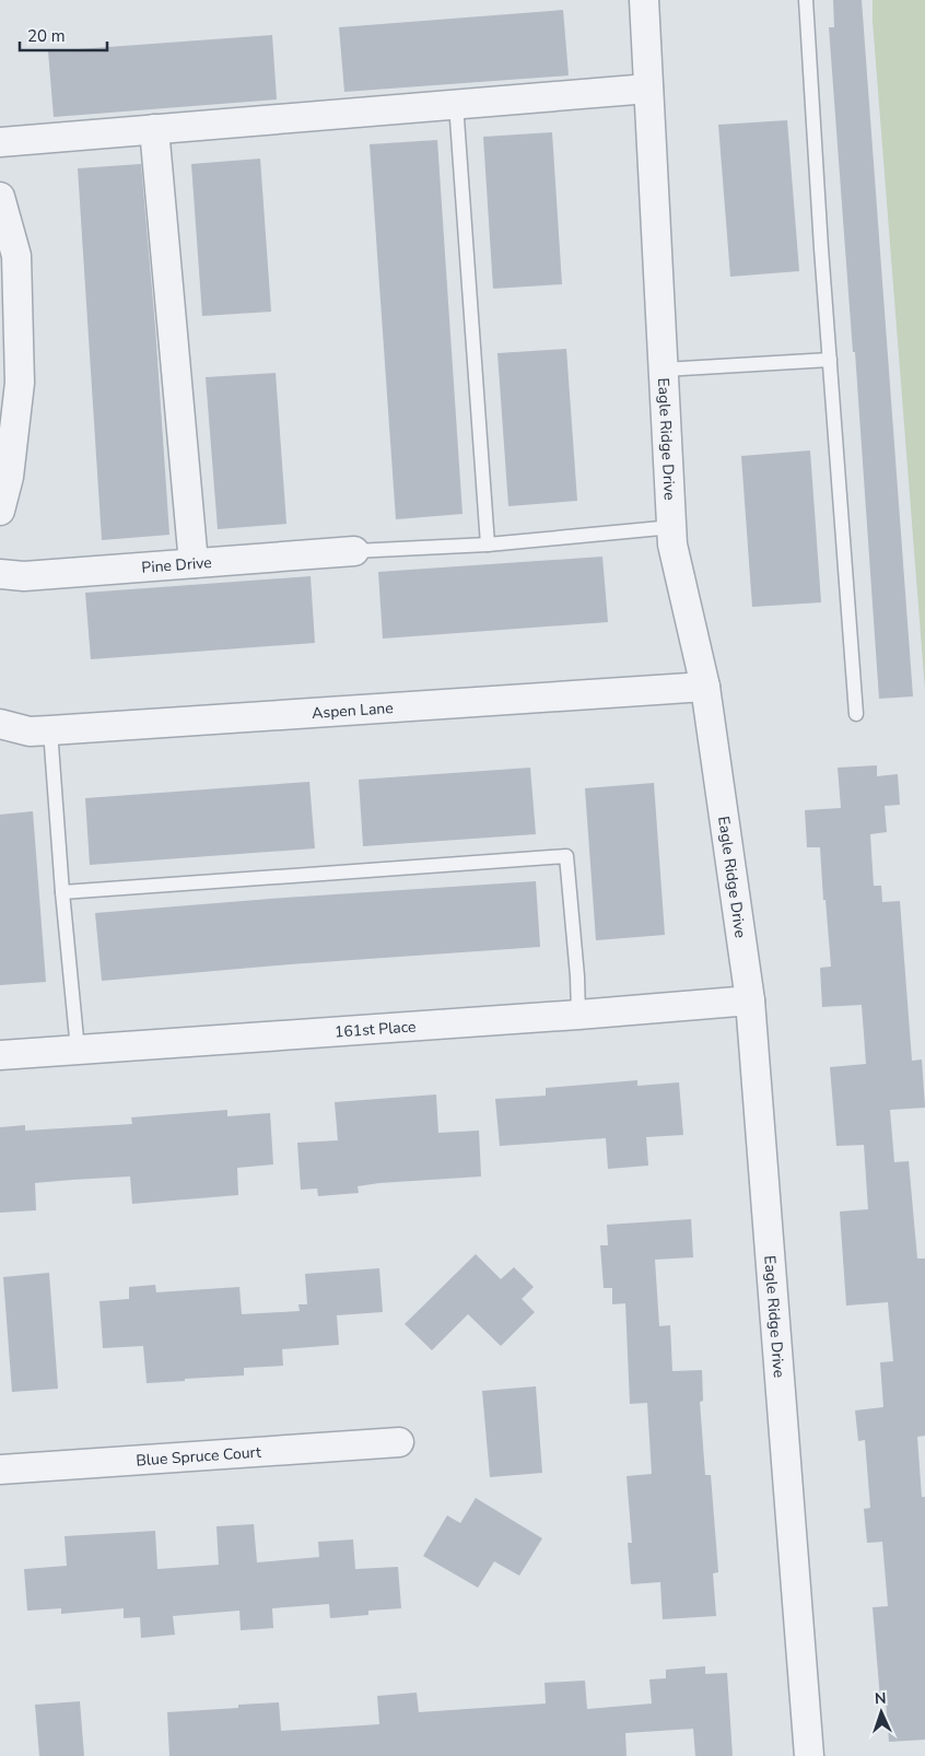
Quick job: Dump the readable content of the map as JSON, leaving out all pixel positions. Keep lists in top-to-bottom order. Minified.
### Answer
{"streets":{"street":["Eagle Ridge Drive","Pine Drive","Aspen Lane","161st Place","Blue Spruce Court"]},"crossings":[["Eagle Ridge Drive","Aspen Lane"],["Eagle Ridge Drive","161st Place"]],"scale_bar":"20 m","north":"top"}
